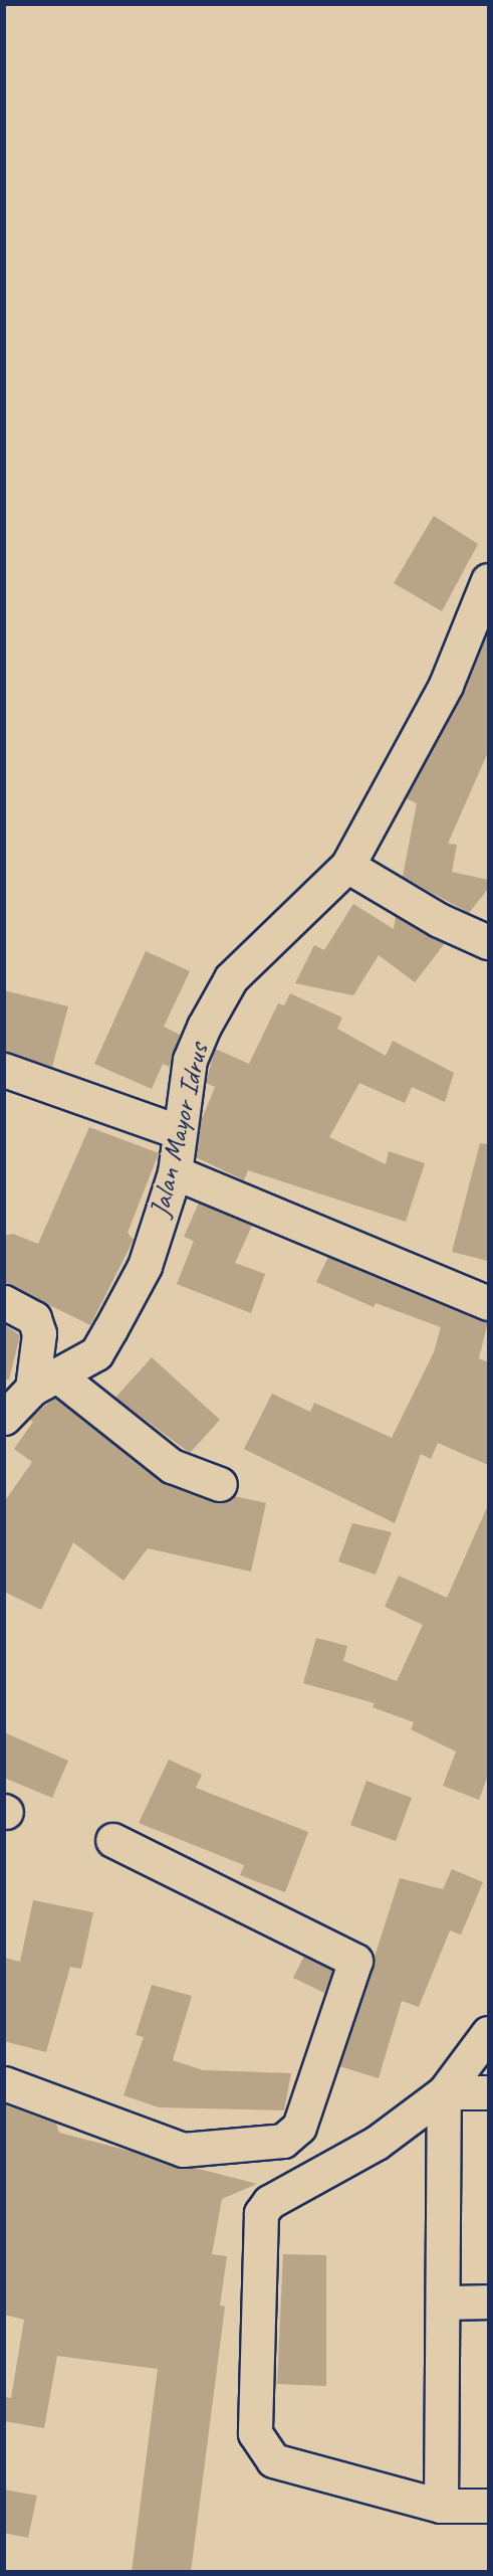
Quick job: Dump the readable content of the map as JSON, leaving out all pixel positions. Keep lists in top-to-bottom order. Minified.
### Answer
{"streets":{"street":["Jalan Mayor Idrus"]}}
